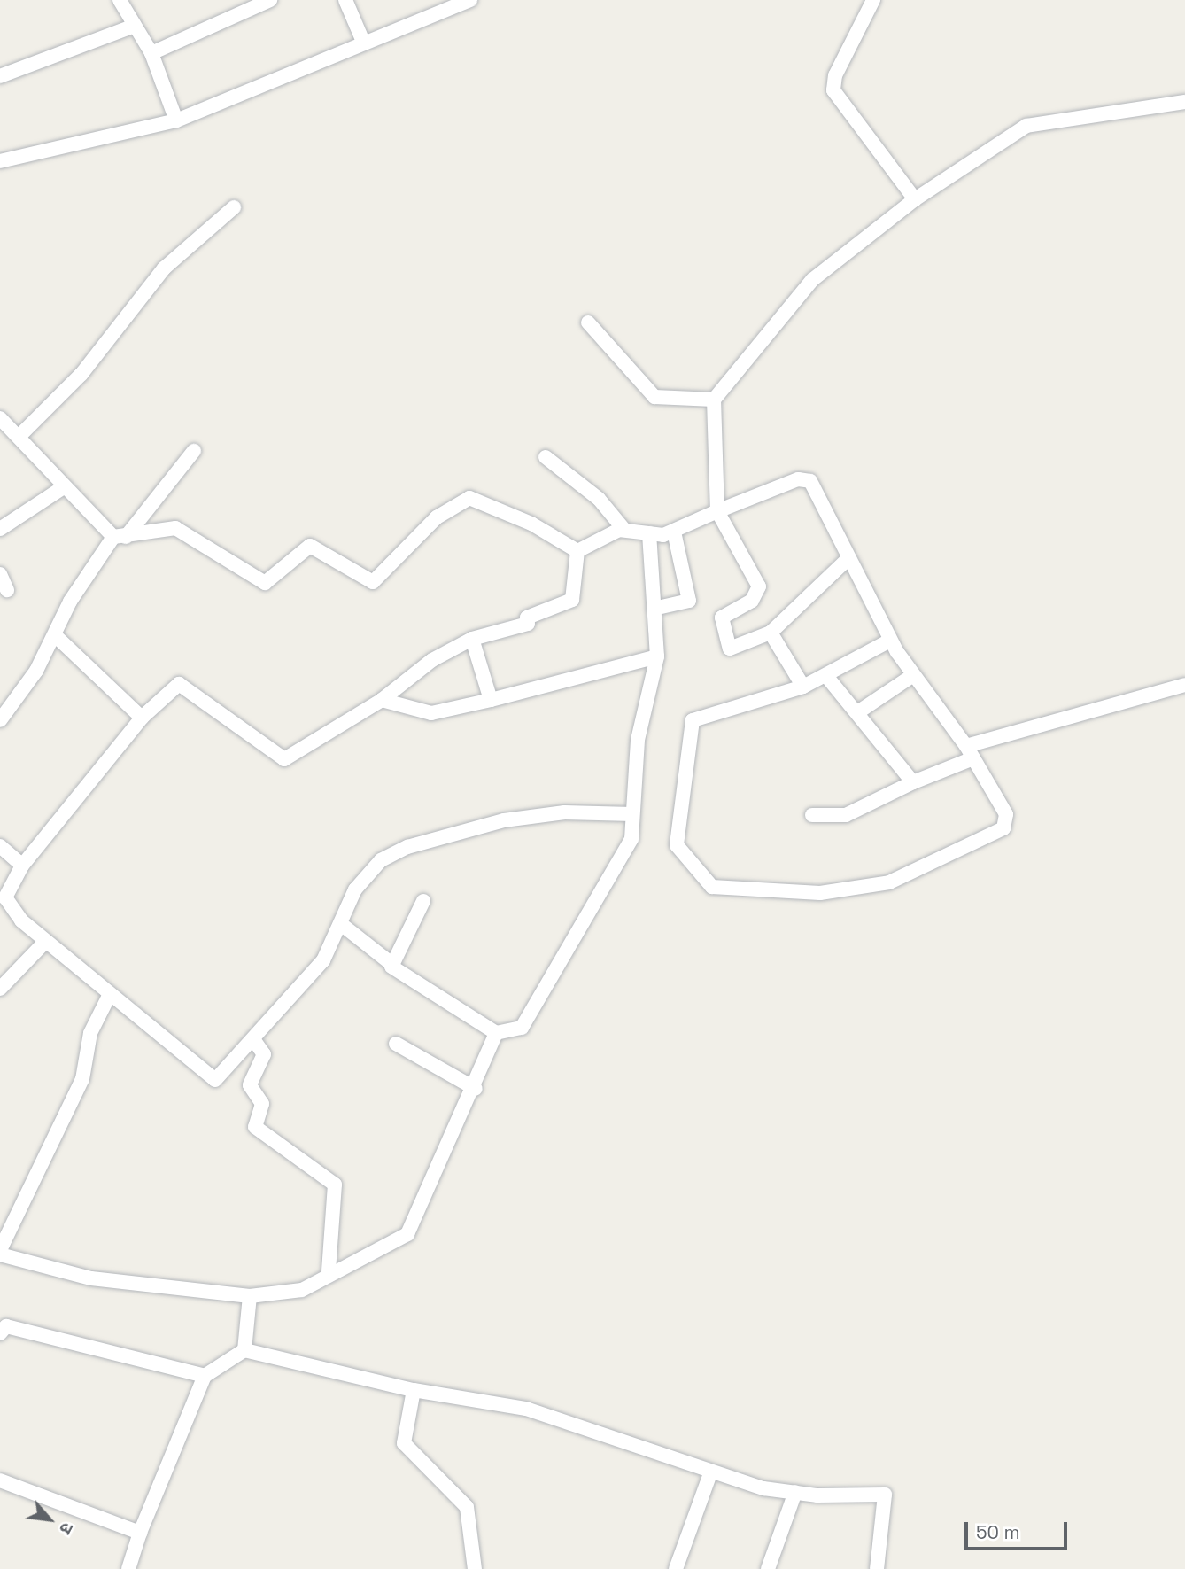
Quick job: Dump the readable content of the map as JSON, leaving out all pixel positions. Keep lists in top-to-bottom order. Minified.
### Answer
{"scale_bar":"50 m","north":"bottom right"}
